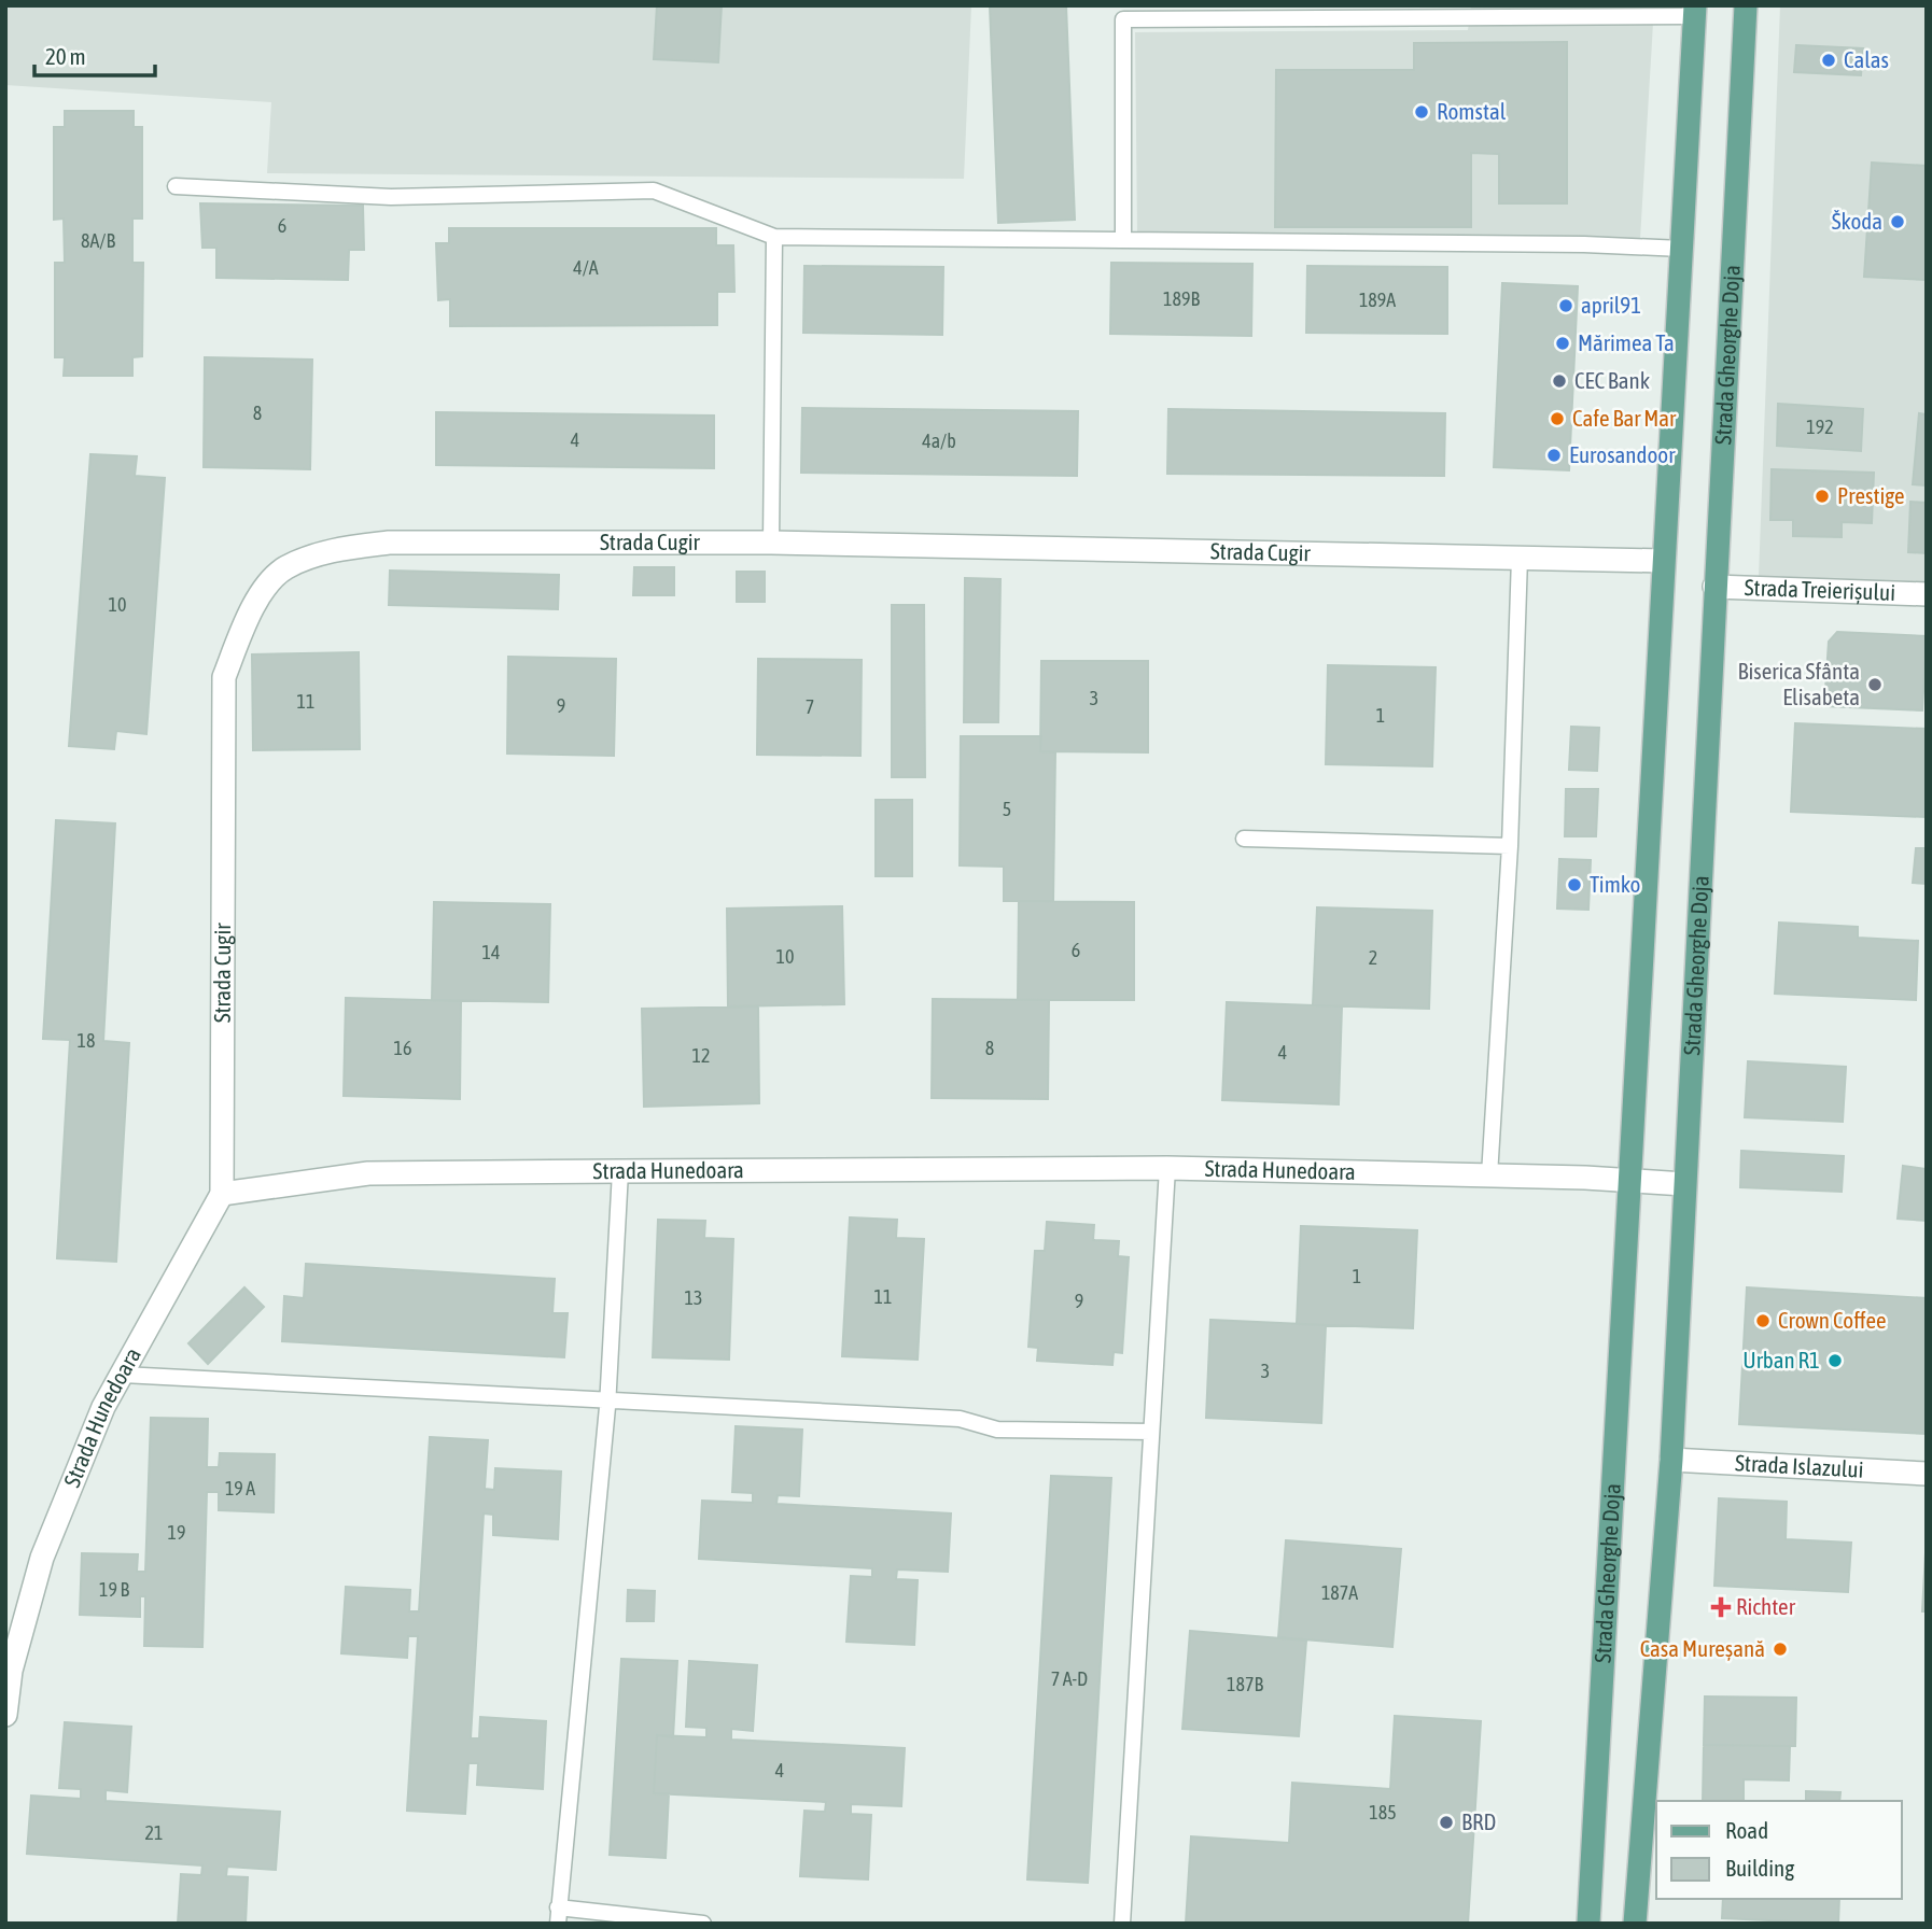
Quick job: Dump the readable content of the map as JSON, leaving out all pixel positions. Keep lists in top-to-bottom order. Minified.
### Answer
{"streets":{"main road":["Strada Gheorghe Doja"],"street":["Strada Cugir","Strada Treierișului","Strada Hunedoara","Strada Islazului"]},"crossings":[["Strada Gheorghe Doja","Strada Cugir"],["Strada Gheorghe Doja","Strada Treierișului"],["Strada Gheorghe Doja","Strada Hunedoara"],["Strada Gheorghe Doja","Strada Islazului"],["Strada Cugir","Strada Hunedoara"]],"places":{"other":["Calas","Romstal","Škoda","april91","Mărimea Ta","CEC Bank","Cafe Bar Mar","Eurosandoor","Prestige","Biserica Sfânta Elisabeta","Timko","Crown Coffee","Urban R1","Casa Mureșană","BRD"],"health":["Richter"]},"house_numbers":["6","8A/B","4/A","189B","189A","8","192","4","4a/b","10","3","11","9","7","1","5","6","14","10","2","18","16","8","4","12","1","11","13","9","3","19 A","19","19 B","187A","7 A-D","187B","4","185","21"],"legend":["Road","Building"],"scale_bar":"20 m"}
